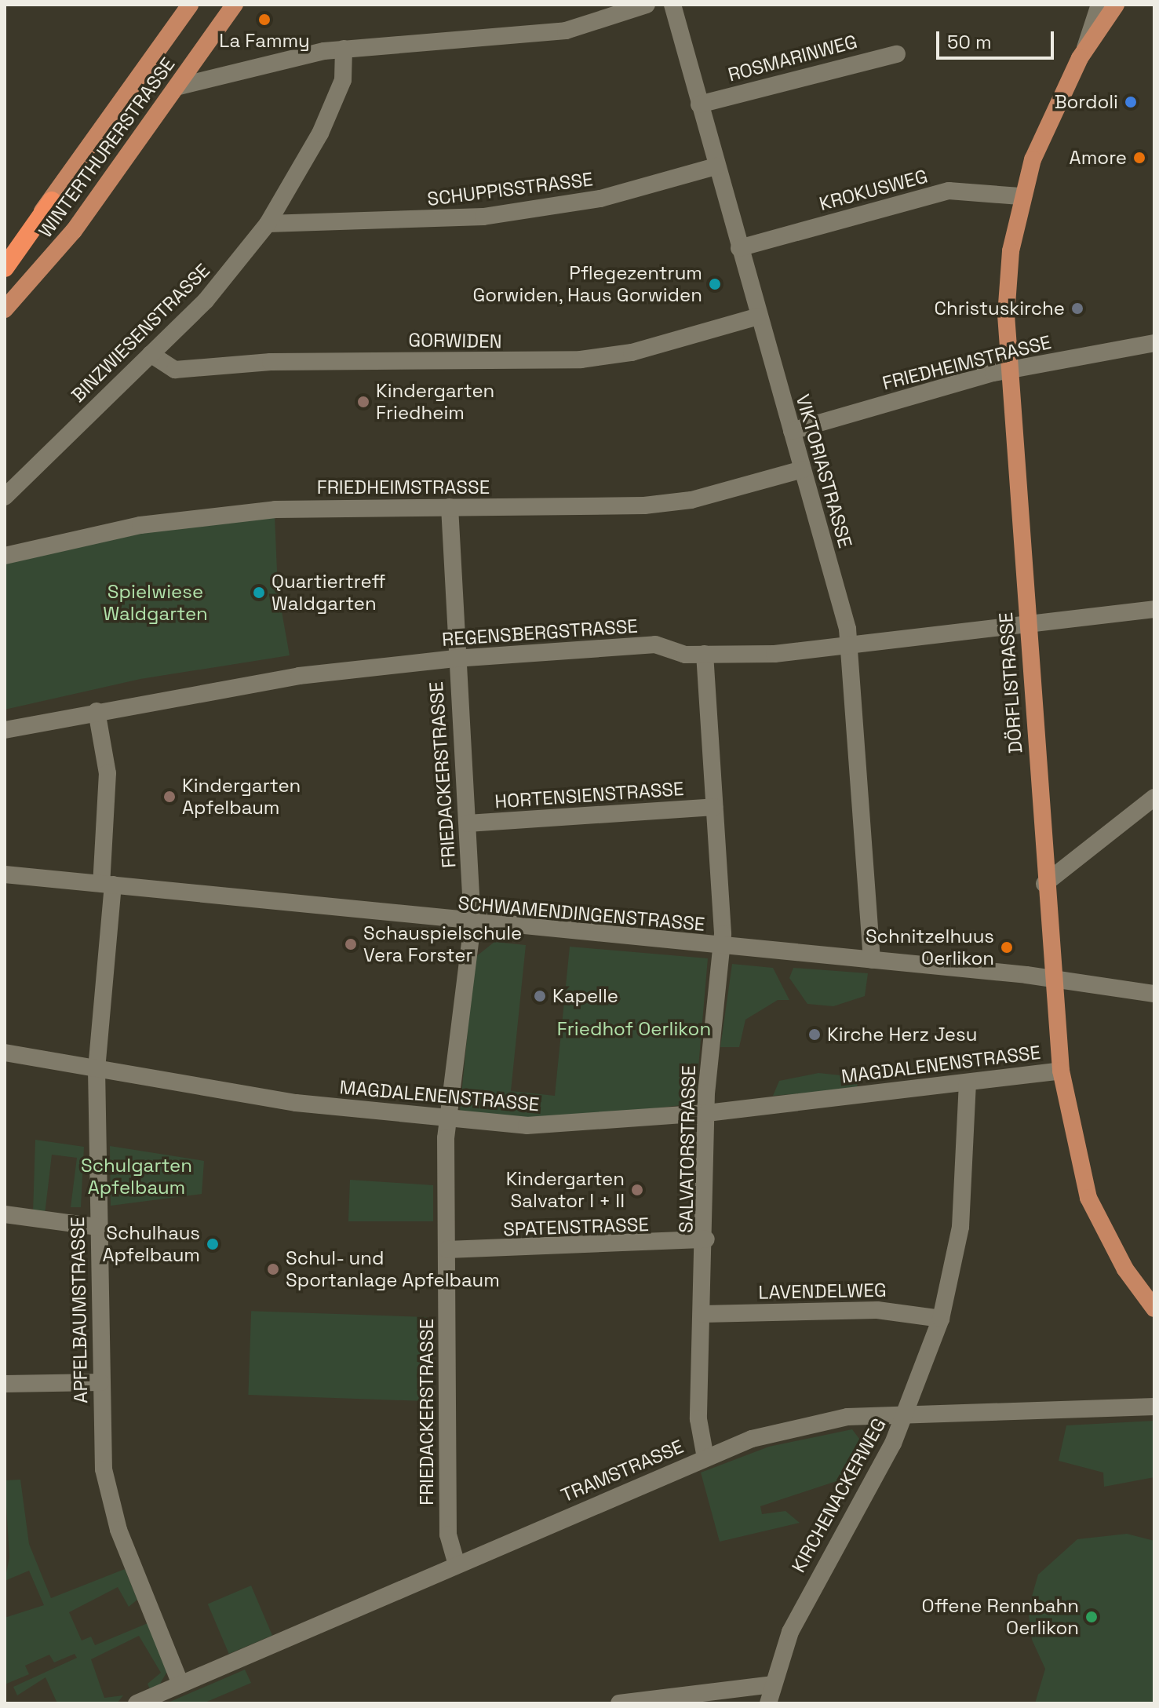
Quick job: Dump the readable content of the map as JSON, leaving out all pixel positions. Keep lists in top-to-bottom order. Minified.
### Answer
{"streets":{"main road":["WINTERTHURERSTRASSE","DÖRFLISTRASSE"],"street":["ROSMARINWEG","SCHUPPISSTRASSE","KROKUSWEG","BINZWIESENSTRASSE","GORWIDEN","FRIEDHEIMSTRASSE","VIKTORIASTRASSE","REGENSBERGSTRASSE","FRIEDACKERSTRASSE","HORTENSIENSTRASSE","SCHWAMENDINGENSTRASSE","MAGDALENENSTRASSE","SALVATORSTRASSE","SPATENSTRASSE","LAVENDELWEG","APFELBAUMSTRASSE","TRAMSTRASSE","KIRCHENACKERWEG"]},"crossings":[["ROSMARINWEG","VIKTORIASTRASSE"],["SCHUPPISSTRASSE","BINZWIESENSTRASSE"],["SCHUPPISSTRASSE","VIKTORIASTRASSE"],["KROKUSWEG","VIKTORIASTRASSE"],["KROKUSWEG","DÖRFLISTRASSE"],["BINZWIESENSTRASSE","GORWIDEN"],["GORWIDEN","VIKTORIASTRASSE"],["FRIEDHEIMSTRASSE","VIKTORIASTRASSE"],["FRIEDHEIMSTRASSE","DÖRFLISTRASSE"],["FRIEDHEIMSTRASSE","FRIEDACKERSTRASSE"],["VIKTORIASTRASSE","REGENSBERGSTRASSE"],["VIKTORIASTRASSE","SCHWAMENDINGENSTRASSE"],["REGENSBERGSTRASSE","DÖRFLISTRASSE"],["REGENSBERGSTRASSE","FRIEDACKERSTRASSE"],["REGENSBERGSTRASSE","SALVATORSTRASSE"],["REGENSBERGSTRASSE","APFELBAUMSTRASSE"],["DÖRFLISTRASSE","SCHWAMENDINGENSTRASSE"],["DÖRFLISTRASSE","MAGDALENENSTRASSE"],["FRIEDACKERSTRASSE","HORTENSIENSTRASSE"],["FRIEDACKERSTRASSE","SCHWAMENDINGENSTRASSE"],["FRIEDACKERSTRASSE","MAGDALENENSTRASSE"],["FRIEDACKERSTRASSE","SPATENSTRASSE"],["FRIEDACKERSTRASSE","TRAMSTRASSE"],["HORTENSIENSTRASSE","SALVATORSTRASSE"],["SCHWAMENDINGENSTRASSE","SALVATORSTRASSE"],["SCHWAMENDINGENSTRASSE","APFELBAUMSTRASSE"],["MAGDALENENSTRASSE","SALVATORSTRASSE"],["MAGDALENENSTRASSE","APFELBAUMSTRASSE"],["MAGDALENENSTRASSE","KIRCHENACKERWEG"],["SALVATORSTRASSE","SPATENSTRASSE"],["SALVATORSTRASSE","LAVENDELWEG"],["SALVATORSTRASSE","TRAMSTRASSE"],["LAVENDELWEG","KIRCHENACKERWEG"],["APFELBAUMSTRASSE","TRAMSTRASSE"],["TRAMSTRASSE","KIRCHENACKERWEG"]],"parks":["Spielwiese Waldgarten","Friedhof Oerlikon","Schulgarten Apfelbaum"],"places":["La Fammy","Bordoli","Amore","Pflegezentrum Gorwiden, Haus Gorwiden","Christuskirche","Kindergarten Friedheim","Quartiertreff Waldgarten","Kindergarten Apfelbaum","Schauspielschule Vera Forster","Schnitzelhuus Oerlikon","Kapelle","Kirche Herz Jesu","Kindergarten Salvator I + II","Schulhaus Apfelbaum","Schul- und Sportanlage Apfelbaum","Offene Rennbahn Oerlikon"],"scale_bar":"50 m"}
